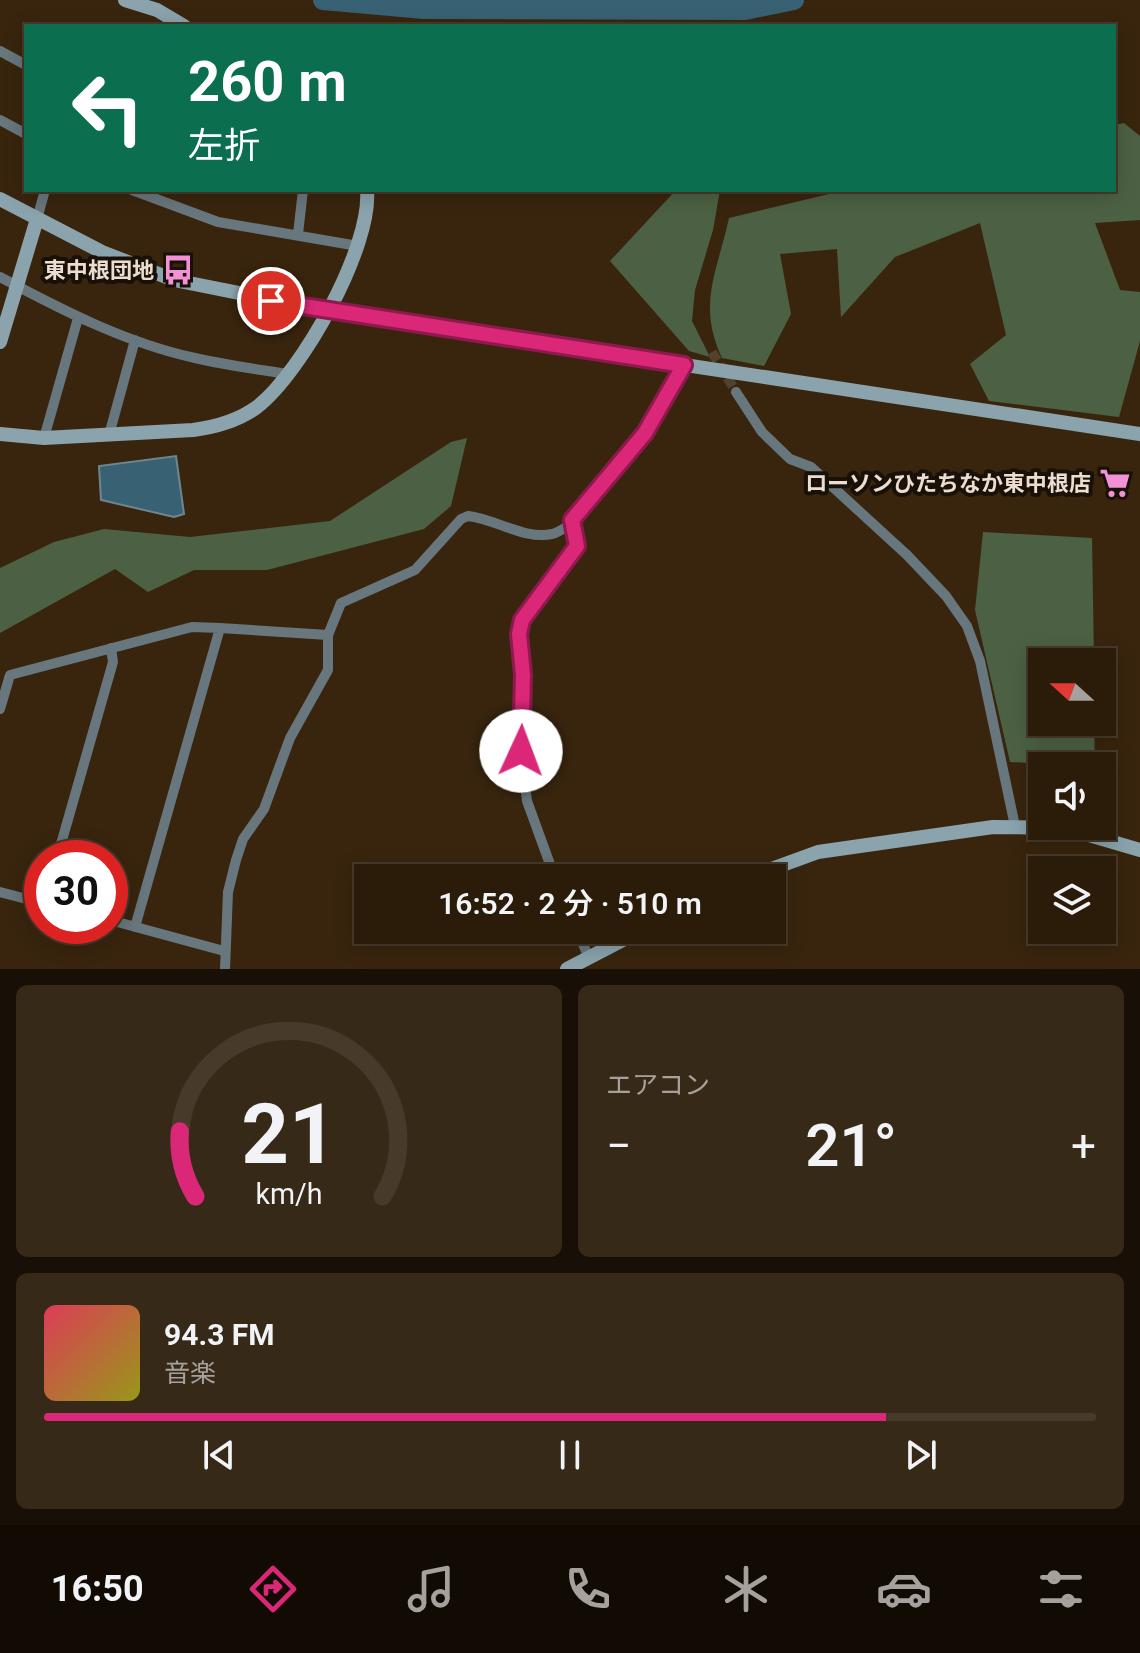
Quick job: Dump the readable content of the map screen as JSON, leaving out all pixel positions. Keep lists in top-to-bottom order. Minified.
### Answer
{"places":{"bus stop":["東中根団地"],"supermarket":["ローソンひたちなか東中根店"]},"north":"left","page":{"turn":["260 m","左折"],"limit":"30","trip":"16:52 · 2 分 · 510 m","tile":"エアコン","heat":["−","21°","+"],"song":["94.3 FM","音楽"],"tabs":"16:50","gauge":["21","km/h"]}}
